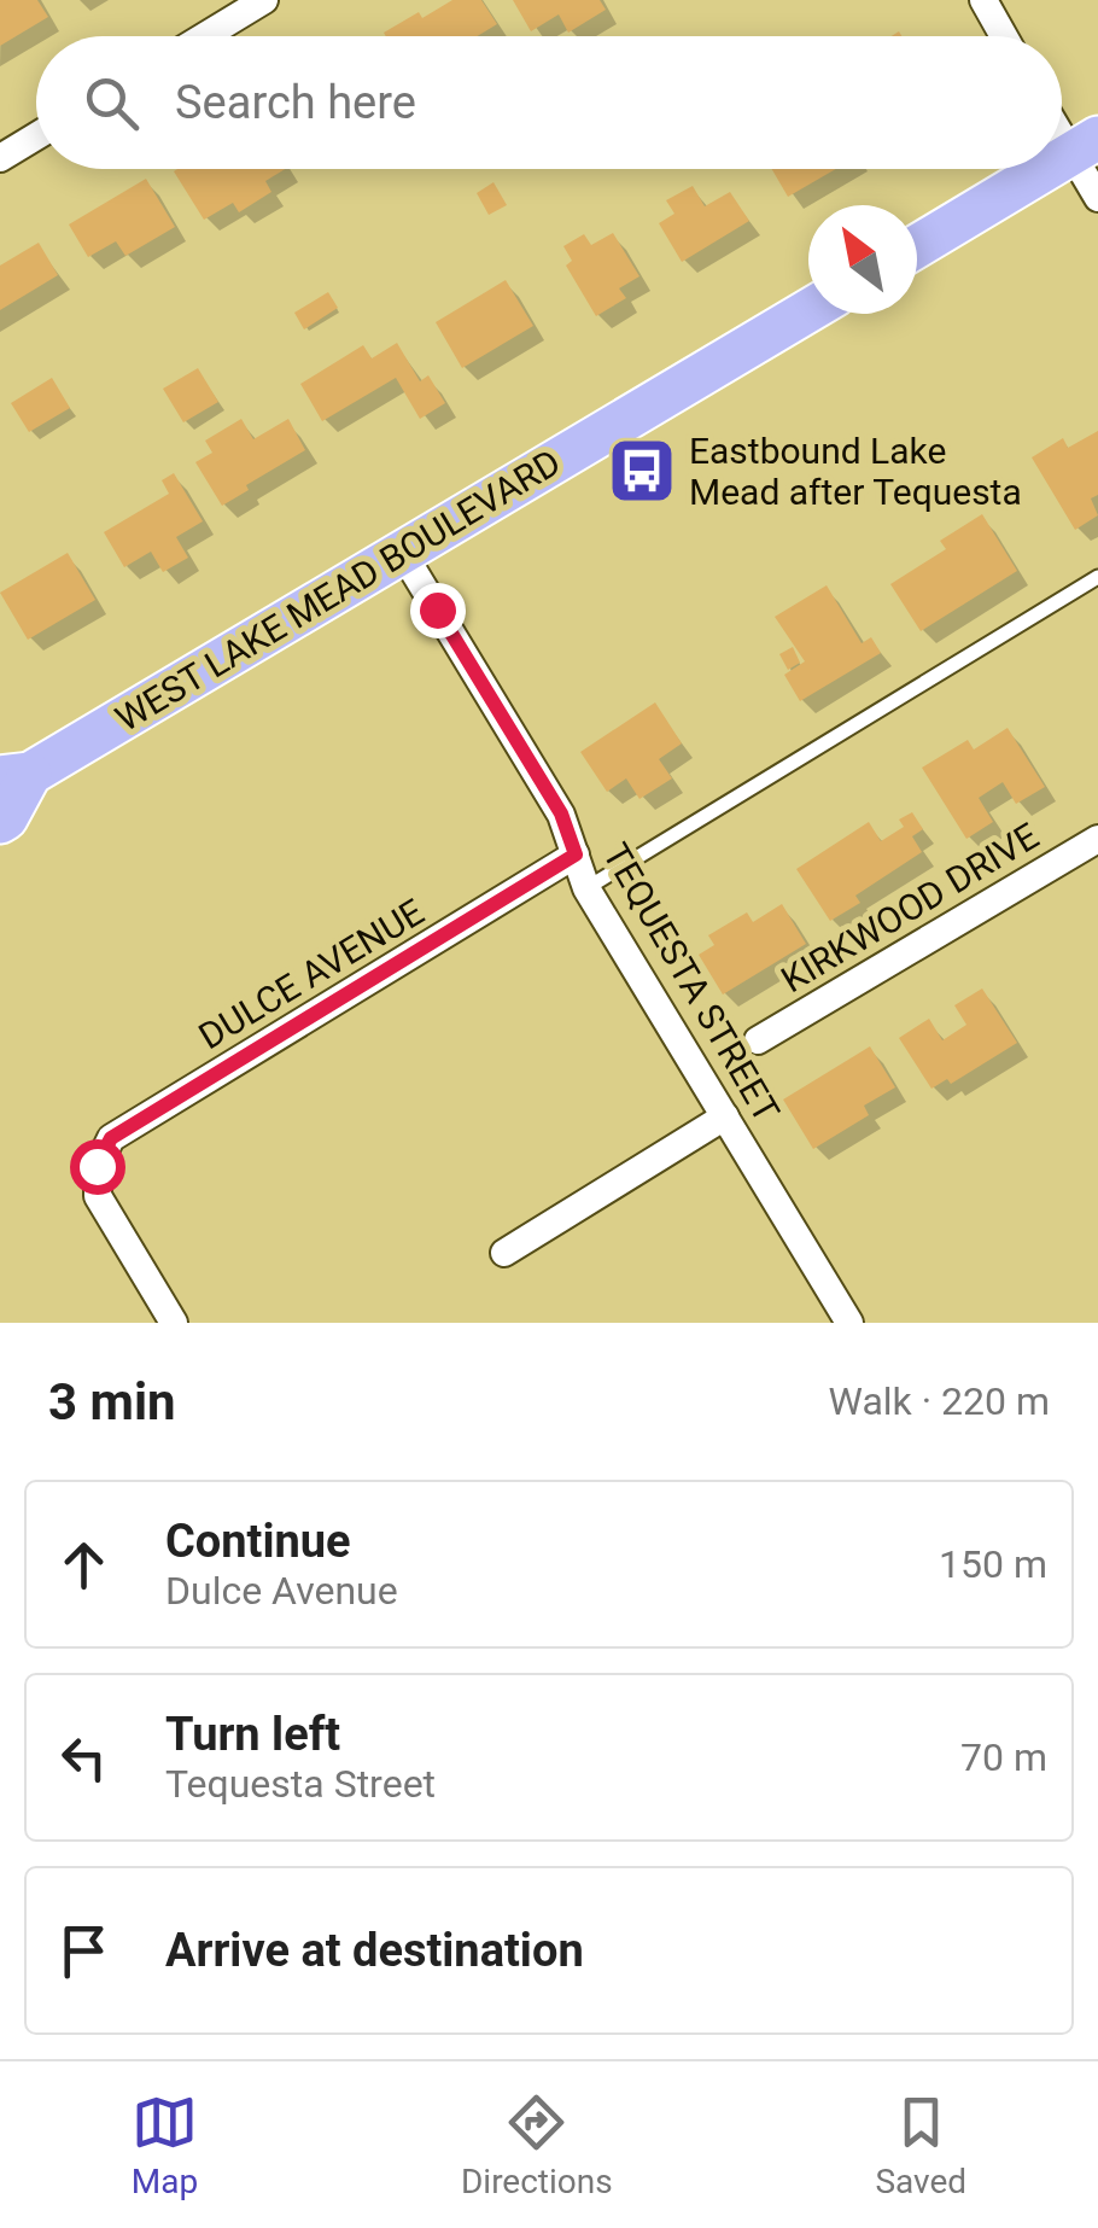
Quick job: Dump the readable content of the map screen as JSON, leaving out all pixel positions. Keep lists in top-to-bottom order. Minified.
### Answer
{"streets":{"main road":["WEST LAKE MEAD BOULEVARD"],"street":["KIRKWOOD DRIVE","DULCE AVENUE","TEQUESTA STREET"]},"crossings":[["WEST LAKE MEAD BOULEVARD","TEQUESTA STREET"],["DULCE AVENUE","TEQUESTA STREET"]],"places":{"bus stop":["Eastbound Lake Mead after Tequesta"]},"north":"top left","page":{"search":"Search here","heading":["3 min","Walk · 220 m"],"list":[["Continue","Dulce Avenue","150 m"],["Turn left","Tequesta Street","70 m"],"Arrive at destination"],"nav":["Map","Directions","Saved"]}}
